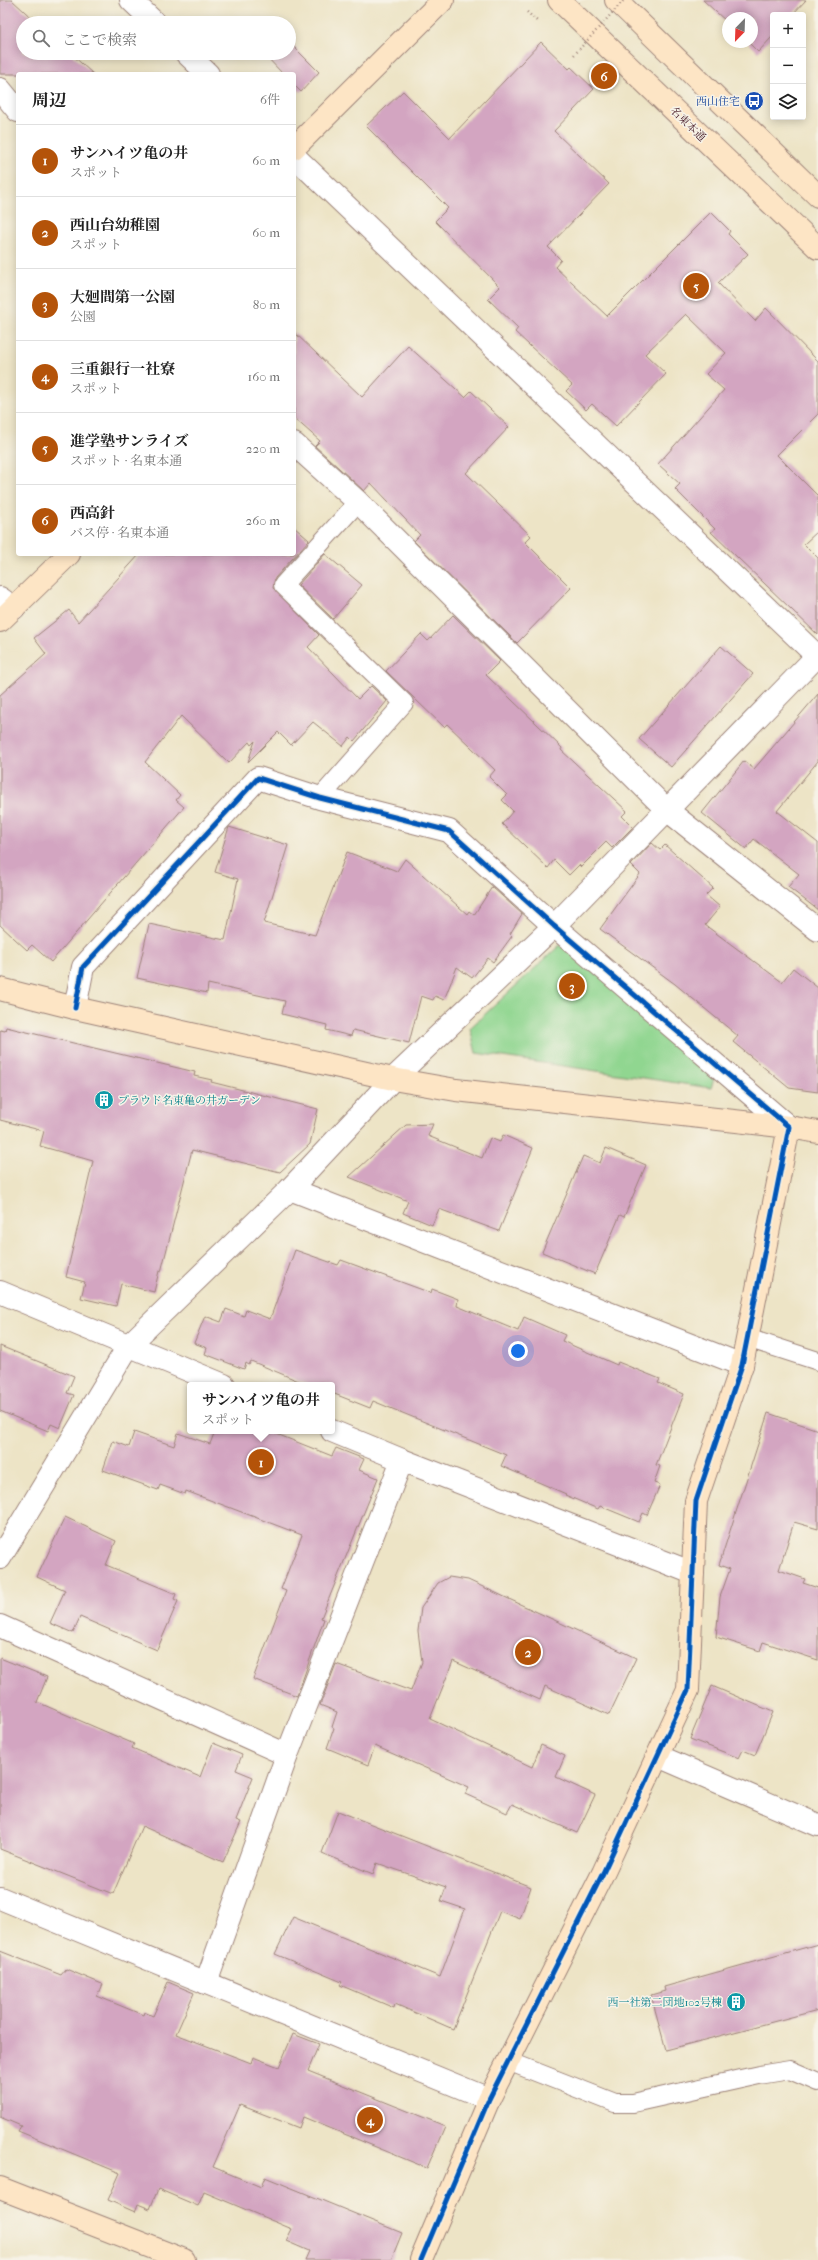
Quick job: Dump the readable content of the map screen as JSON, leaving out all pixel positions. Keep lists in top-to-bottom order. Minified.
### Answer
{"streets":{"street":["名東本通"]},"places":{"bus stop":["西山住宅"],"building":["プラウド名東亀の井ガーデン","西一社第二団地102号棟"]},"north":"bottom left","page":{"map_buttons":["+","−"],"search":"ここで検索","pins":["6","5","3","1","2","4"],"heading":["周辺","6件"],"list":[{"mark":"1","name":"サンハイツ亀の井","note":"スポット","value":"60 m"},{"mark":"2","name":"西山台幼稚園","note":"スポット","value":"60 m"},{"mark":"3","name":"大廻間第一公園","note":"公園","value":"80 m"},{"mark":"4","name":"三重銀行一社寮","note":"スポット","value":"160 m"},{"mark":"5","name":"進学塾サンライズ","note":"スポット · 名東本通","value":"220 m"},{"mark":"6","name":"西高針","note":"バス停 · 名東本通","value":"260 m"}],"popup":["サンハイツ亀の井","スポット"]}}
